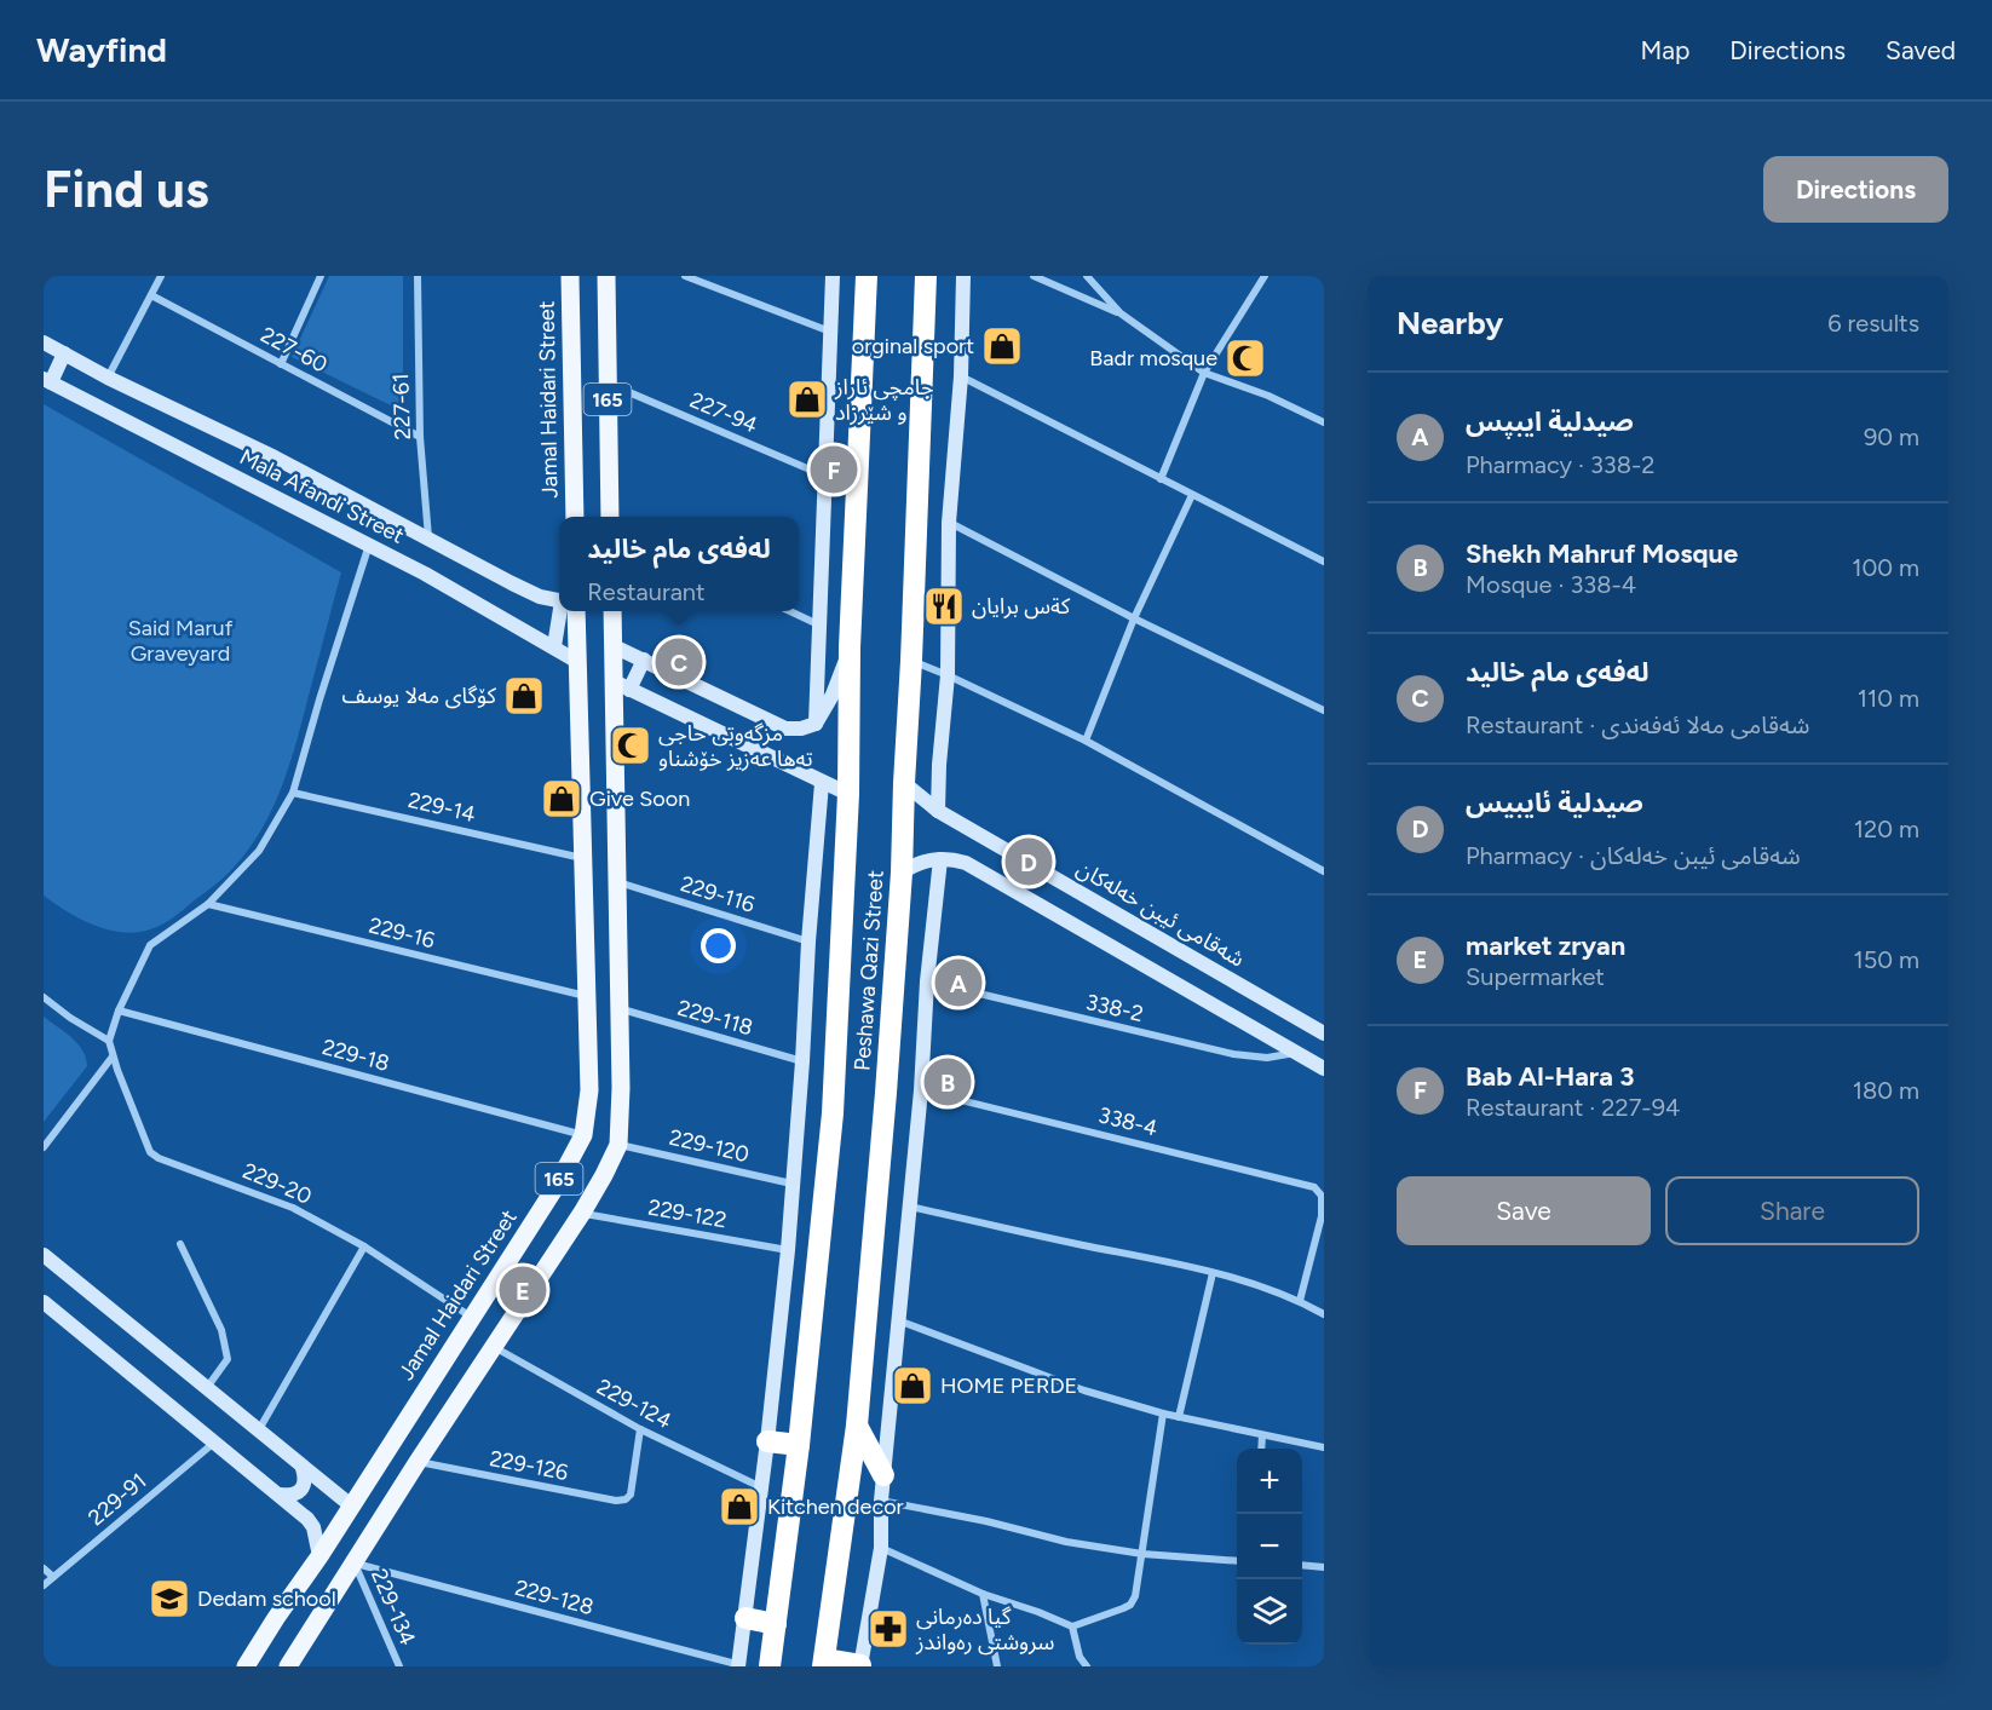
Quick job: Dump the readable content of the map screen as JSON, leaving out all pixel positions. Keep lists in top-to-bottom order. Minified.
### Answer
{"streets":{"highway":["Peshawa Qazi Street"],"main road":["Jamal Haidari Street","165"],"street":["227-60","227-61","227-94","Mala Afandi Street","229-14","229-116","شەقامی ئیبن خەلەکان","229-16","338-2","229-118","229-18","338-4","229-120","229-20","229-122","229-124","229-126","229-91","229-128","229-134"]},"crossings":[["227-60","227-61"],["Jamal Haidari Street","Mala Afandi Street"],["Jamal Haidari Street","229-14"],["Jamal Haidari Street","229-16"],["Jamal Haidari Street","229-18"],["Jamal Haidari Street","229-20"],["165","227-94"],["165","229-116"],["165","229-118"],["165","229-120"],["165","229-122"],["165","229-124"],["165","229-126"],["165","229-128"],["165","229-134"],["227-61","Mala Afandi Street"],["شەقامی ئیبن خەلەکان","Peshawa Qazi Street"],["229-124","229-126"],["229-128","229-134"]],"parks":["Said Maruf Graveyard"],"places":{"shop":["orginal sport","جامچی ئاراز و شێرزاد","کۆگای مەلا یوسف","Give Soon","HOME PERDE","Kitchen decor"],"mosque":["Badr mosque","مزگەوتی حاجی تەها عەزیز خۆشناو"],"restaurant":["كةس برايان"],"school or university":["Dedam school"],"pharmacy":["گیا دەرمانی سروشتی رەواندز"]},"page":{"header":"Wayfind","nav":["Map","Directions","Saved"],"buttons":["Directions",["Save","Share"]],"title":"Find us","heading":["Nearby","6 results"],"list":[{"mark":"A","name":"صيدلية ایبپس","note":"Pharmacy · 338-2","value":"90 m"},{"mark":"B","name":"Shekh Mahruf Mosque","note":"Mosque · 338-4","value":"100 m"},{"mark":"C","name":"لەفەی مام خالید","note":"Restaurant · شەقامی مەلا ئەفەندی","value":"110 m"},{"mark":"D","name":"صيدلية ئايبيس","note":"Pharmacy · شەقامی ئیبن خەلەکان","value":"120 m"},{"mark":"E","name":"market zryan","note":"Supermarket","value":"150 m"},{"mark":"F","name":"Bab Al-Hara 3","note":"Restaurant · 227-94","value":"180 m"}],"pins":["F","C","D","A","B","E"],"popup":["لەفەی مام خالید","Restaurant"],"map_buttons":["+","−"]}}
